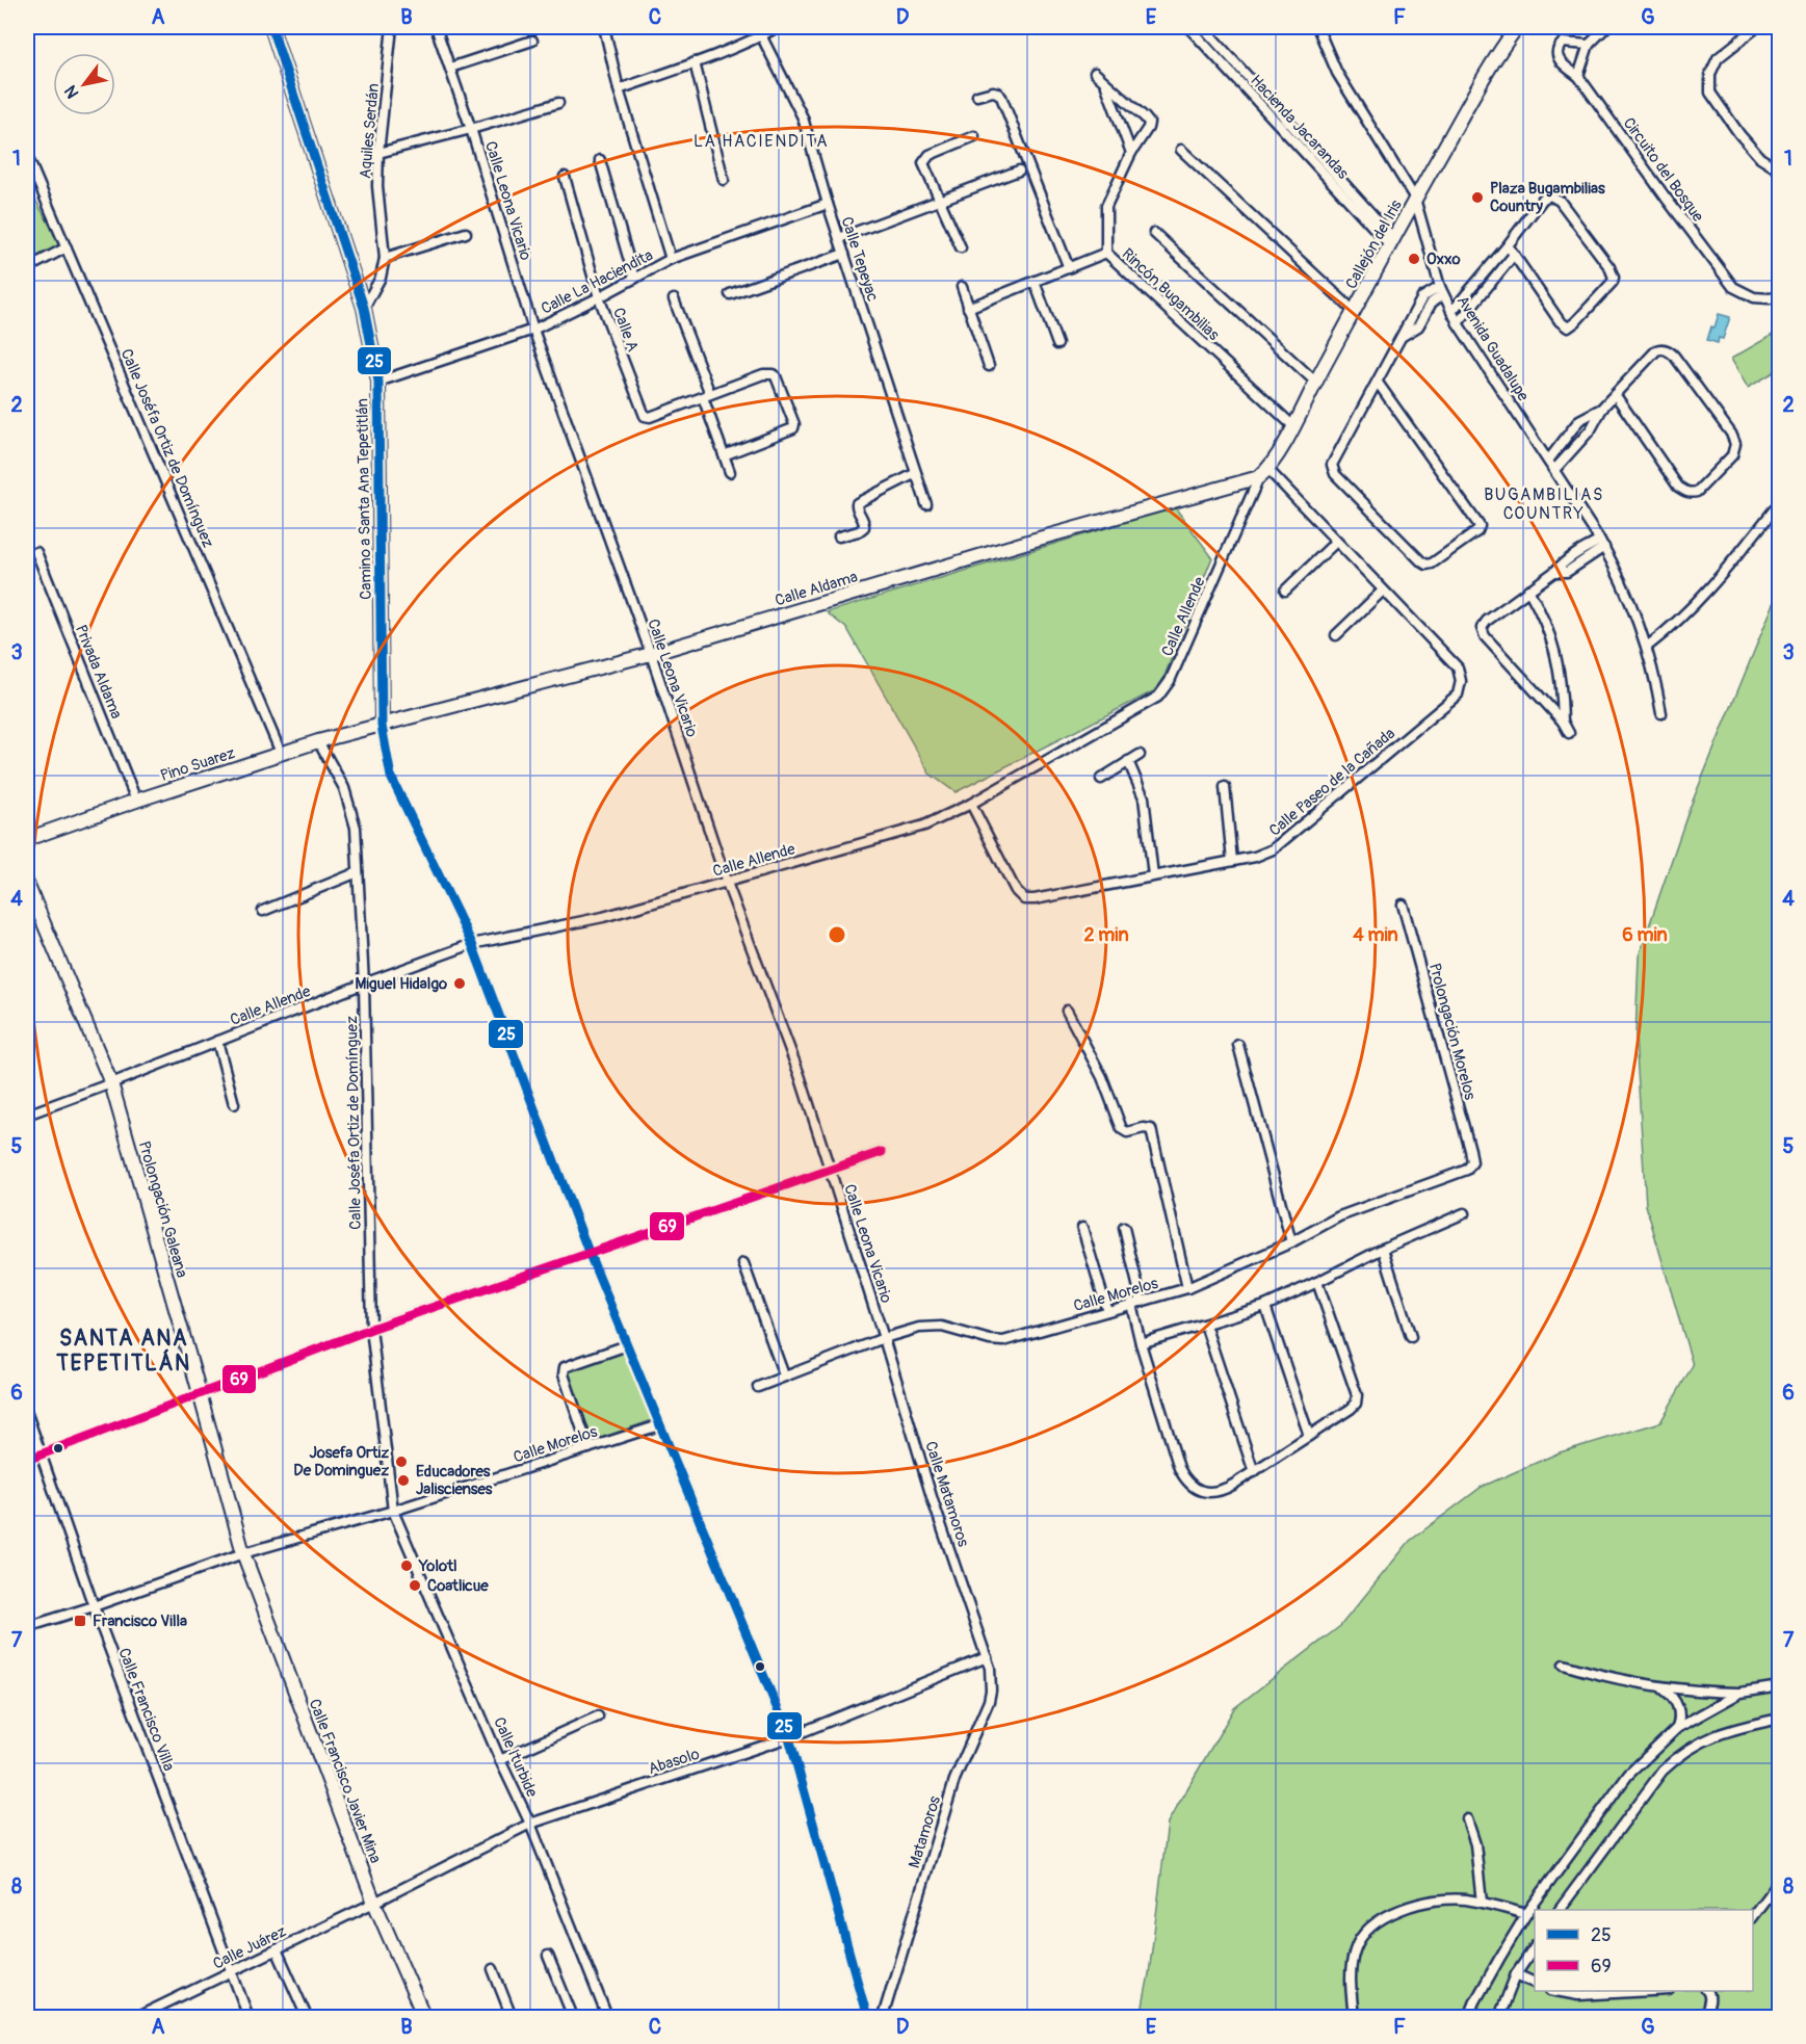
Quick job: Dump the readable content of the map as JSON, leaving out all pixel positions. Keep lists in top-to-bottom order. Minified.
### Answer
{"streets":{"street":["Hacienda Jacarandas","Aquiles Serdán","Circuito del Bosque","Calle Leona Vicario","Callejón del Iris","Calle Tepeyac","Calle La Haciendita","Rincón Bugambilias","Calle A","Avenida Guadalupe","Calle Joséfa Ortiz de Domínguez","Camino a Santa Ana Tepetitlán","Calle Aldama","Calle Allende","Privada Aldama","Pino Suarez","Calle Paseo de la Cañada","Prolongación Morelos","Prolongación Galeana","Calle Morelos","Calle Matamoros","Calle Francisco Villa","Calle Iturbide","Abasolo","Calle Francisco Javier Mina","Matamoros","Calle Juárez"]},"crossings":[["Hacienda Jacarandas","Callejón del Iris"],["Aquiles Serdán","Camino a Santa Ana Tepetitlán"],["Calle Leona Vicario","Calle La Haciendita"],["Calle Leona Vicario","Calle Aldama"],["Calle Leona Vicario","Calle Allende"],["Calle Leona Vicario","Calle Morelos"],["Calle Leona Vicario","Calle Matamoros"],["Callejón del Iris","Rincón Bugambilias"],["Callejón del Iris","Avenida Guadalupe"],["Callejón del Iris","Calle Aldama"],["Callejón del Iris","Calle Allende"],["Callejón del Iris","Calle Paseo de la Cañada"],["Calle Tepeyac","Calle La Haciendita"],["Calle La Haciendita","Calle A"],["Calle La Haciendita","Camino a Santa Ana Tepetitlán"],["Calle Joséfa Ortiz de Domínguez","Calle Allende"],["Calle Joséfa Ortiz de Domínguez","Pino Suarez"],["Calle Joséfa Ortiz de Domínguez","Calle Morelos"],["Calle Joséfa Ortiz de Domínguez","Calle Iturbide"],["Camino a Santa Ana Tepetitlán","Calle Aldama"],["Camino a Santa Ana Tepetitlán","Pino Suarez"],["Calle Aldama","Calle Allende"],["Calle Aldama","Pino Suarez"],["Calle Aldama","Calle Paseo de la Cañada"],["Calle Allende","Calle Paseo de la Cañada"],["Calle Allende","Prolongación Galeana"],["Privada Aldama","Pino Suarez"],["Prolongación Morelos","Calle Morelos"],["Prolongación Galeana","Calle Morelos"],["Prolongación Galeana","Calle Francisco Javier Mina"],["Calle Morelos","Calle Matamoros"],["Calle Morelos","Calle Francisco Villa"],["Calle Morelos","Calle Iturbide"],["Calle Morelos","Calle Francisco Javier Mina"],["Calle Matamoros","Abasolo"],["Calle Matamoros","Matamoros"],["Calle Francisco Villa","Calle Juárez"],["Calle Iturbide","Abasolo"],["Abasolo","Calle Francisco Javier Mina"],["Abasolo","Matamoros"],["Abasolo","Calle Juárez"],["Calle Francisco Javier Mina","Calle Juárez"]],"districts":["LA HACIENDITA","BUGAMBILIAS COUNTRY","SANTA ANA TEPETITLÁN"],"places":{"other":["Plaza Bugambilias Country","Oxxo","Miguel Hidalgo","Josefa Ortiz De Dominguez","Educadores Jaliscienses","Yolotl","Coatlicue"],"transit":["Francisco Villa"]},"lines":["transit line 25","transit line 69"],"legend":["25","69"],"north":"bottom left","grid":{"columns":["A","B","C","D","E","F","G"],"rows":["1","2","3","4","5","6","7","8"]},"rings":["2 min","4 min","6 min"]}
